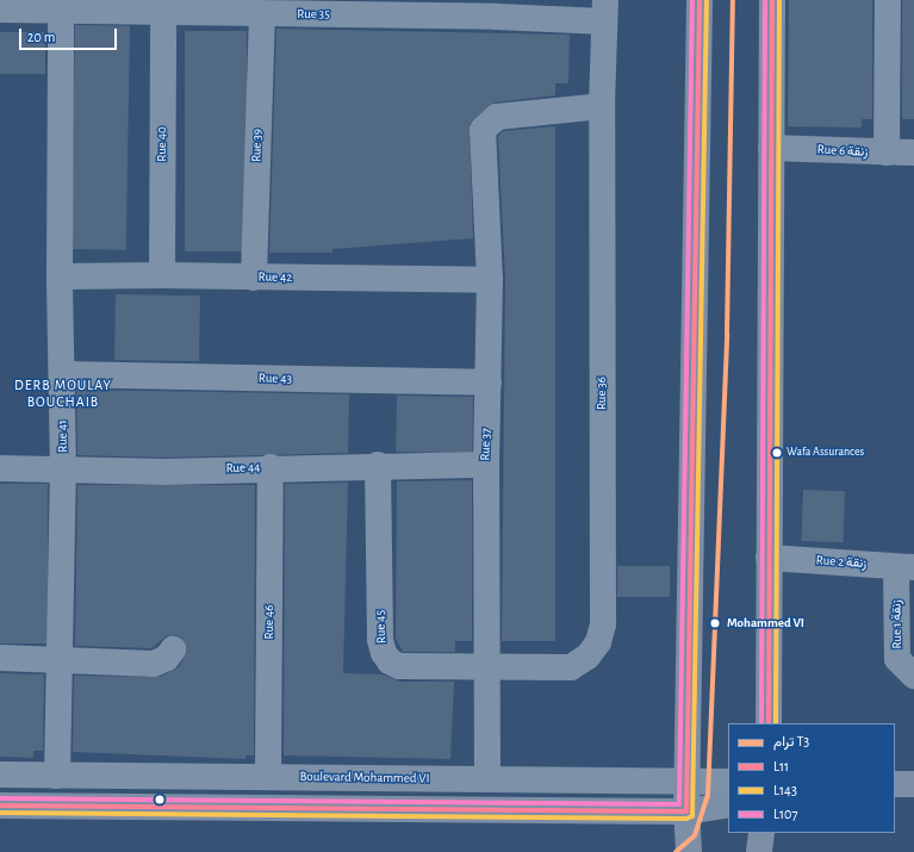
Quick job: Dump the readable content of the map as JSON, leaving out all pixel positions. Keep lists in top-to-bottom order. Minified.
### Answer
{"streets":{"street":["Rue 35","Rue 40","Rue 39","Rue 6 زنقة","Rue 42","Rue 43","Rue 36","Rue 41","Rue 37","Rue 44","Rue 2 زنقة","Rue 46","Rue 1 زنقة","Rue 45","Boulevard Mohammed VI"]},"crossings":[["Rue 35","Rue 40"],["Rue 35","Rue 39"],["Rue 35","Rue 36"],["Rue 35","Rue 41"],["Rue 40","Rue 42"],["Rue 39","Rue 42"],["Rue 42","Rue 41"],["Rue 42","Rue 37"],["Rue 43","Rue 41"],["Rue 43","Rue 37"],["Rue 36","Rue 37"],["Rue 36","Rue 45"],["Rue 41","Rue 44"],["Rue 41","Boulevard Mohammed VI"],["Rue 37","Rue 44"],["Rue 37","Rue 45"],["Rue 37","Boulevard Mohammed VI"],["Rue 44","Rue 46"],["Rue 44","Rue 45"],["Rue 2 زنقة","Rue 1 زنقة"],["Rue 46","Boulevard Mohammed VI"]],"districts":["DERB MOULAY BOUCHAIB"],"places":["Wafa Assurances","Mohammed VI"],"lines":["tram line T3","transit line L11","transit line L143","transit line L107"],"legend":["ترام T3","L11","L143","L107"],"scale_bar":"20 m"}
